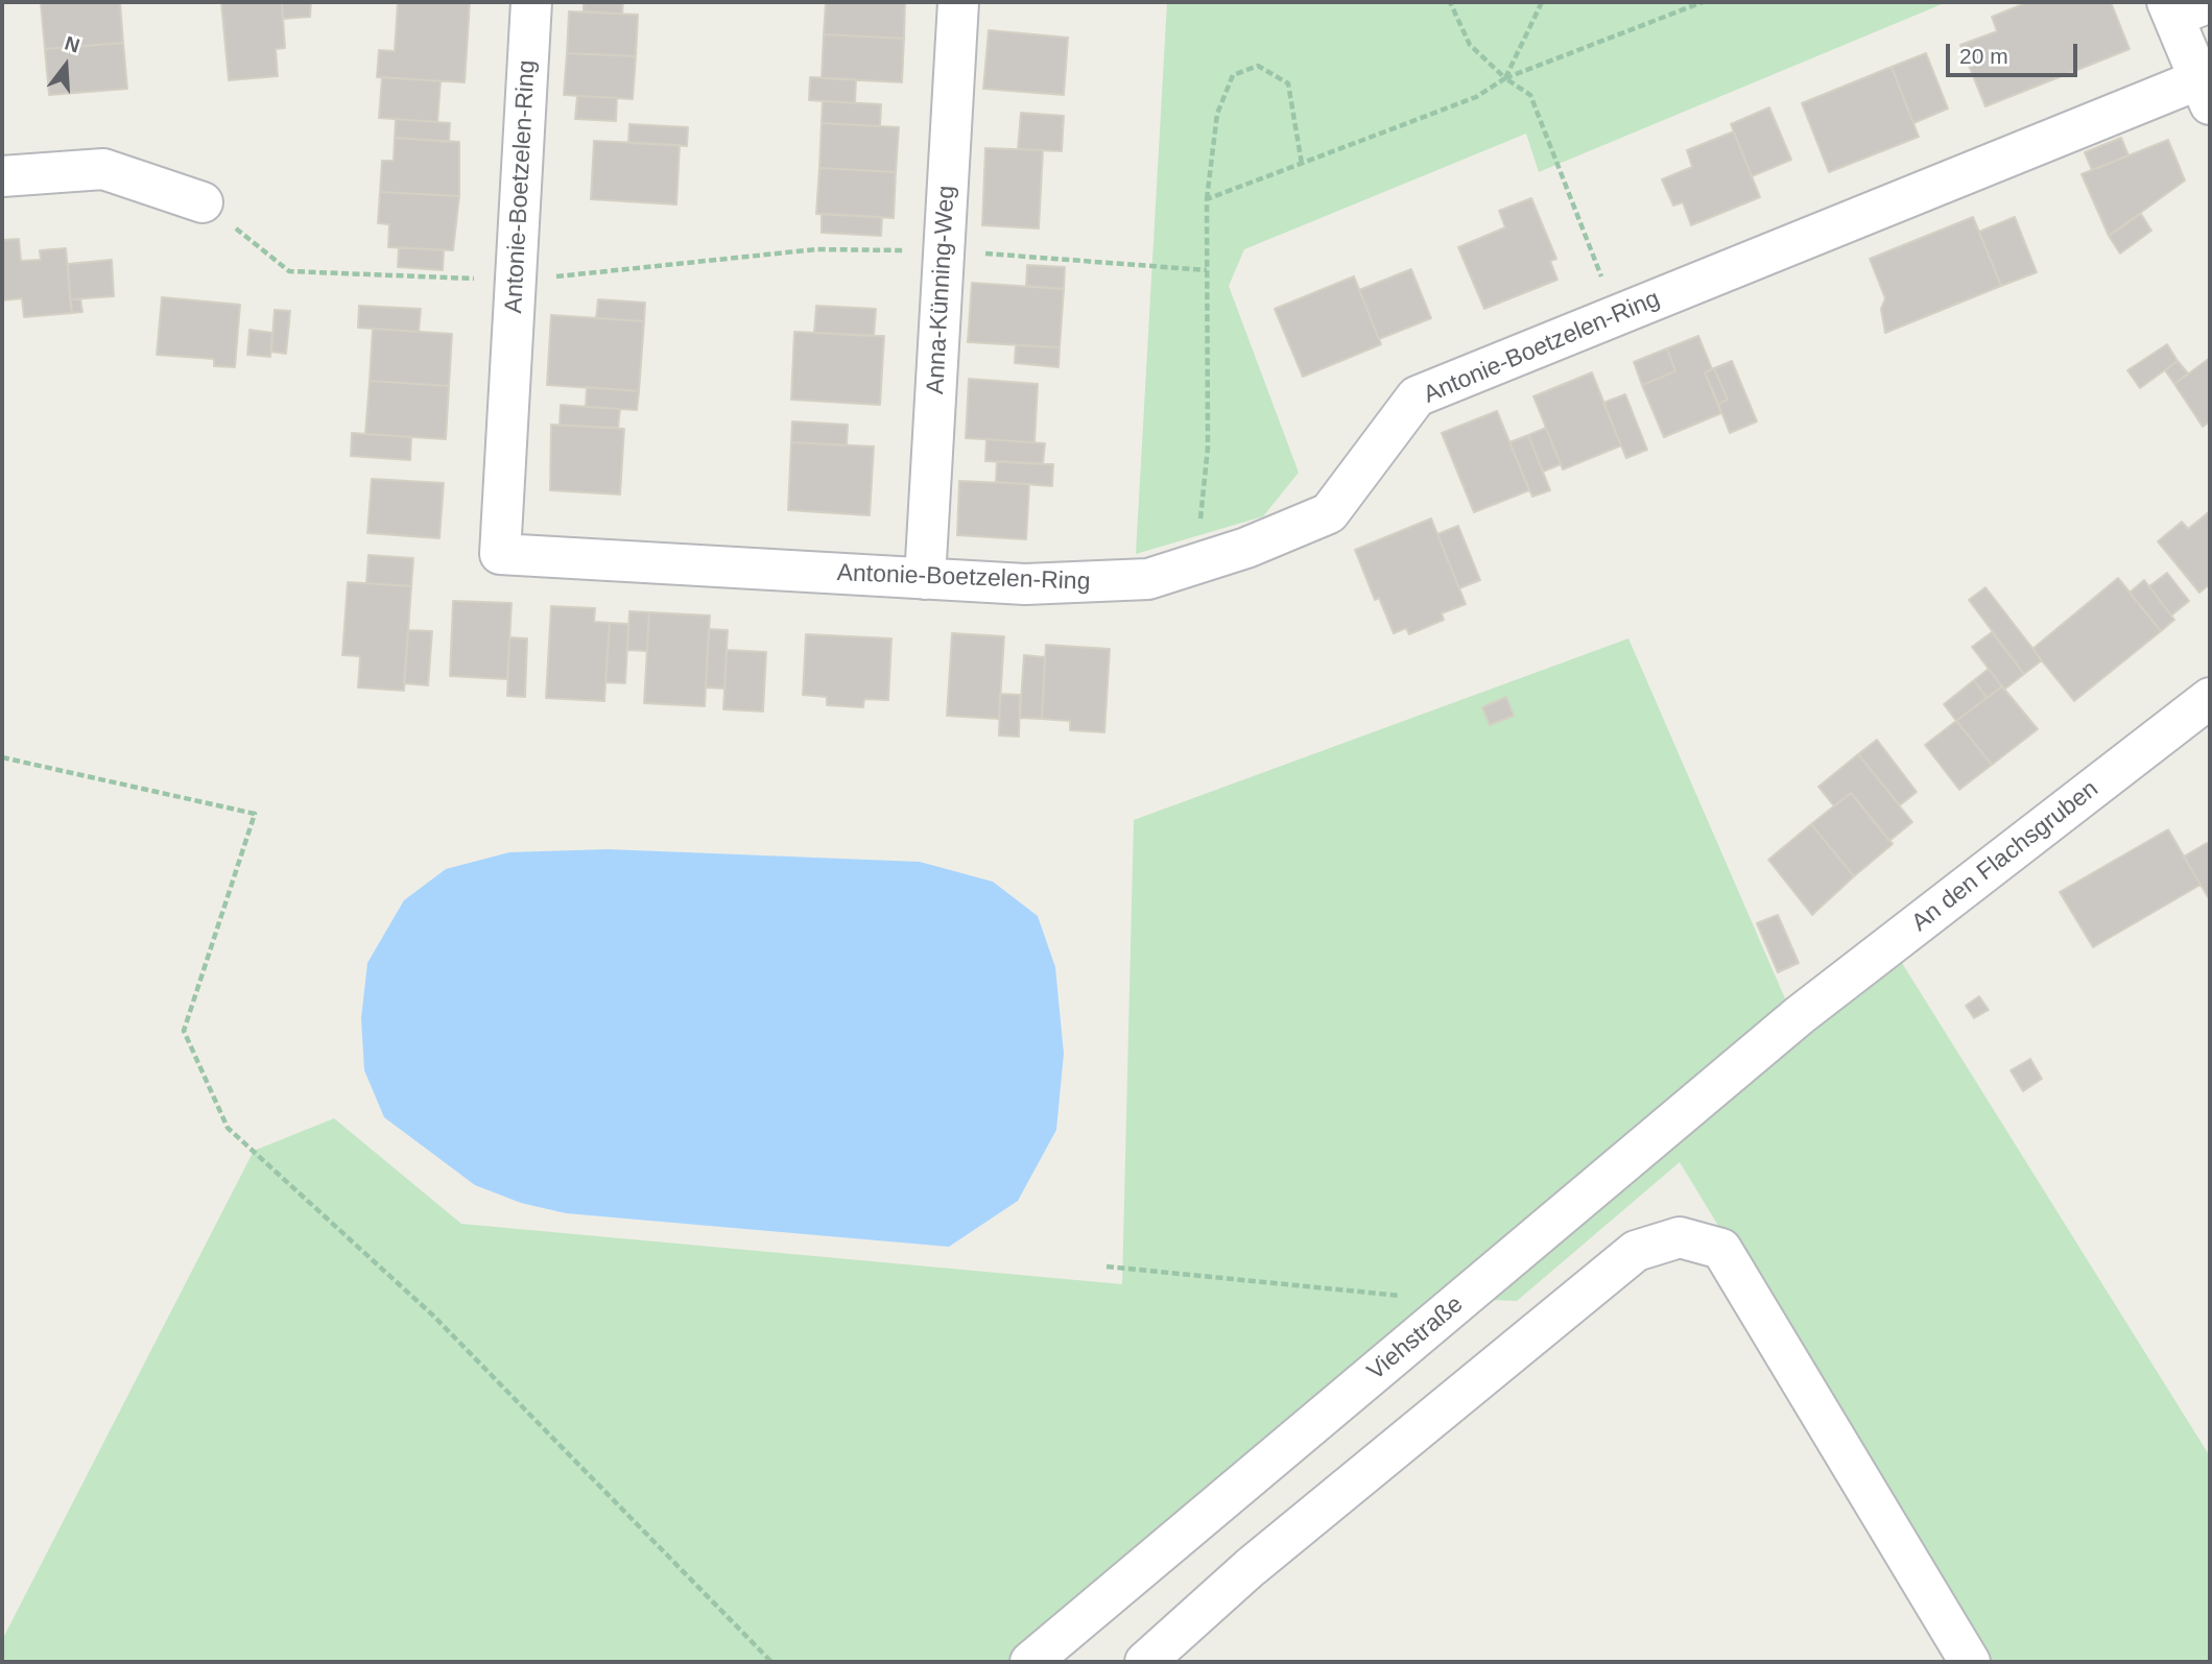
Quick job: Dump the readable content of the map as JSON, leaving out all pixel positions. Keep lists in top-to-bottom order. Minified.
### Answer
{"streets":{"street":["Antonie-Boetzelen-Ring","Anna-Künning-Weg","An den Flachsgruben","Viehstraße"]},"crossings":[["Antonie-Boetzelen-Ring","Anna-Künning-Weg"],["An den Flachsgruben","Viehstraße"]],"scale_bar":"20 m","north":"top"}
